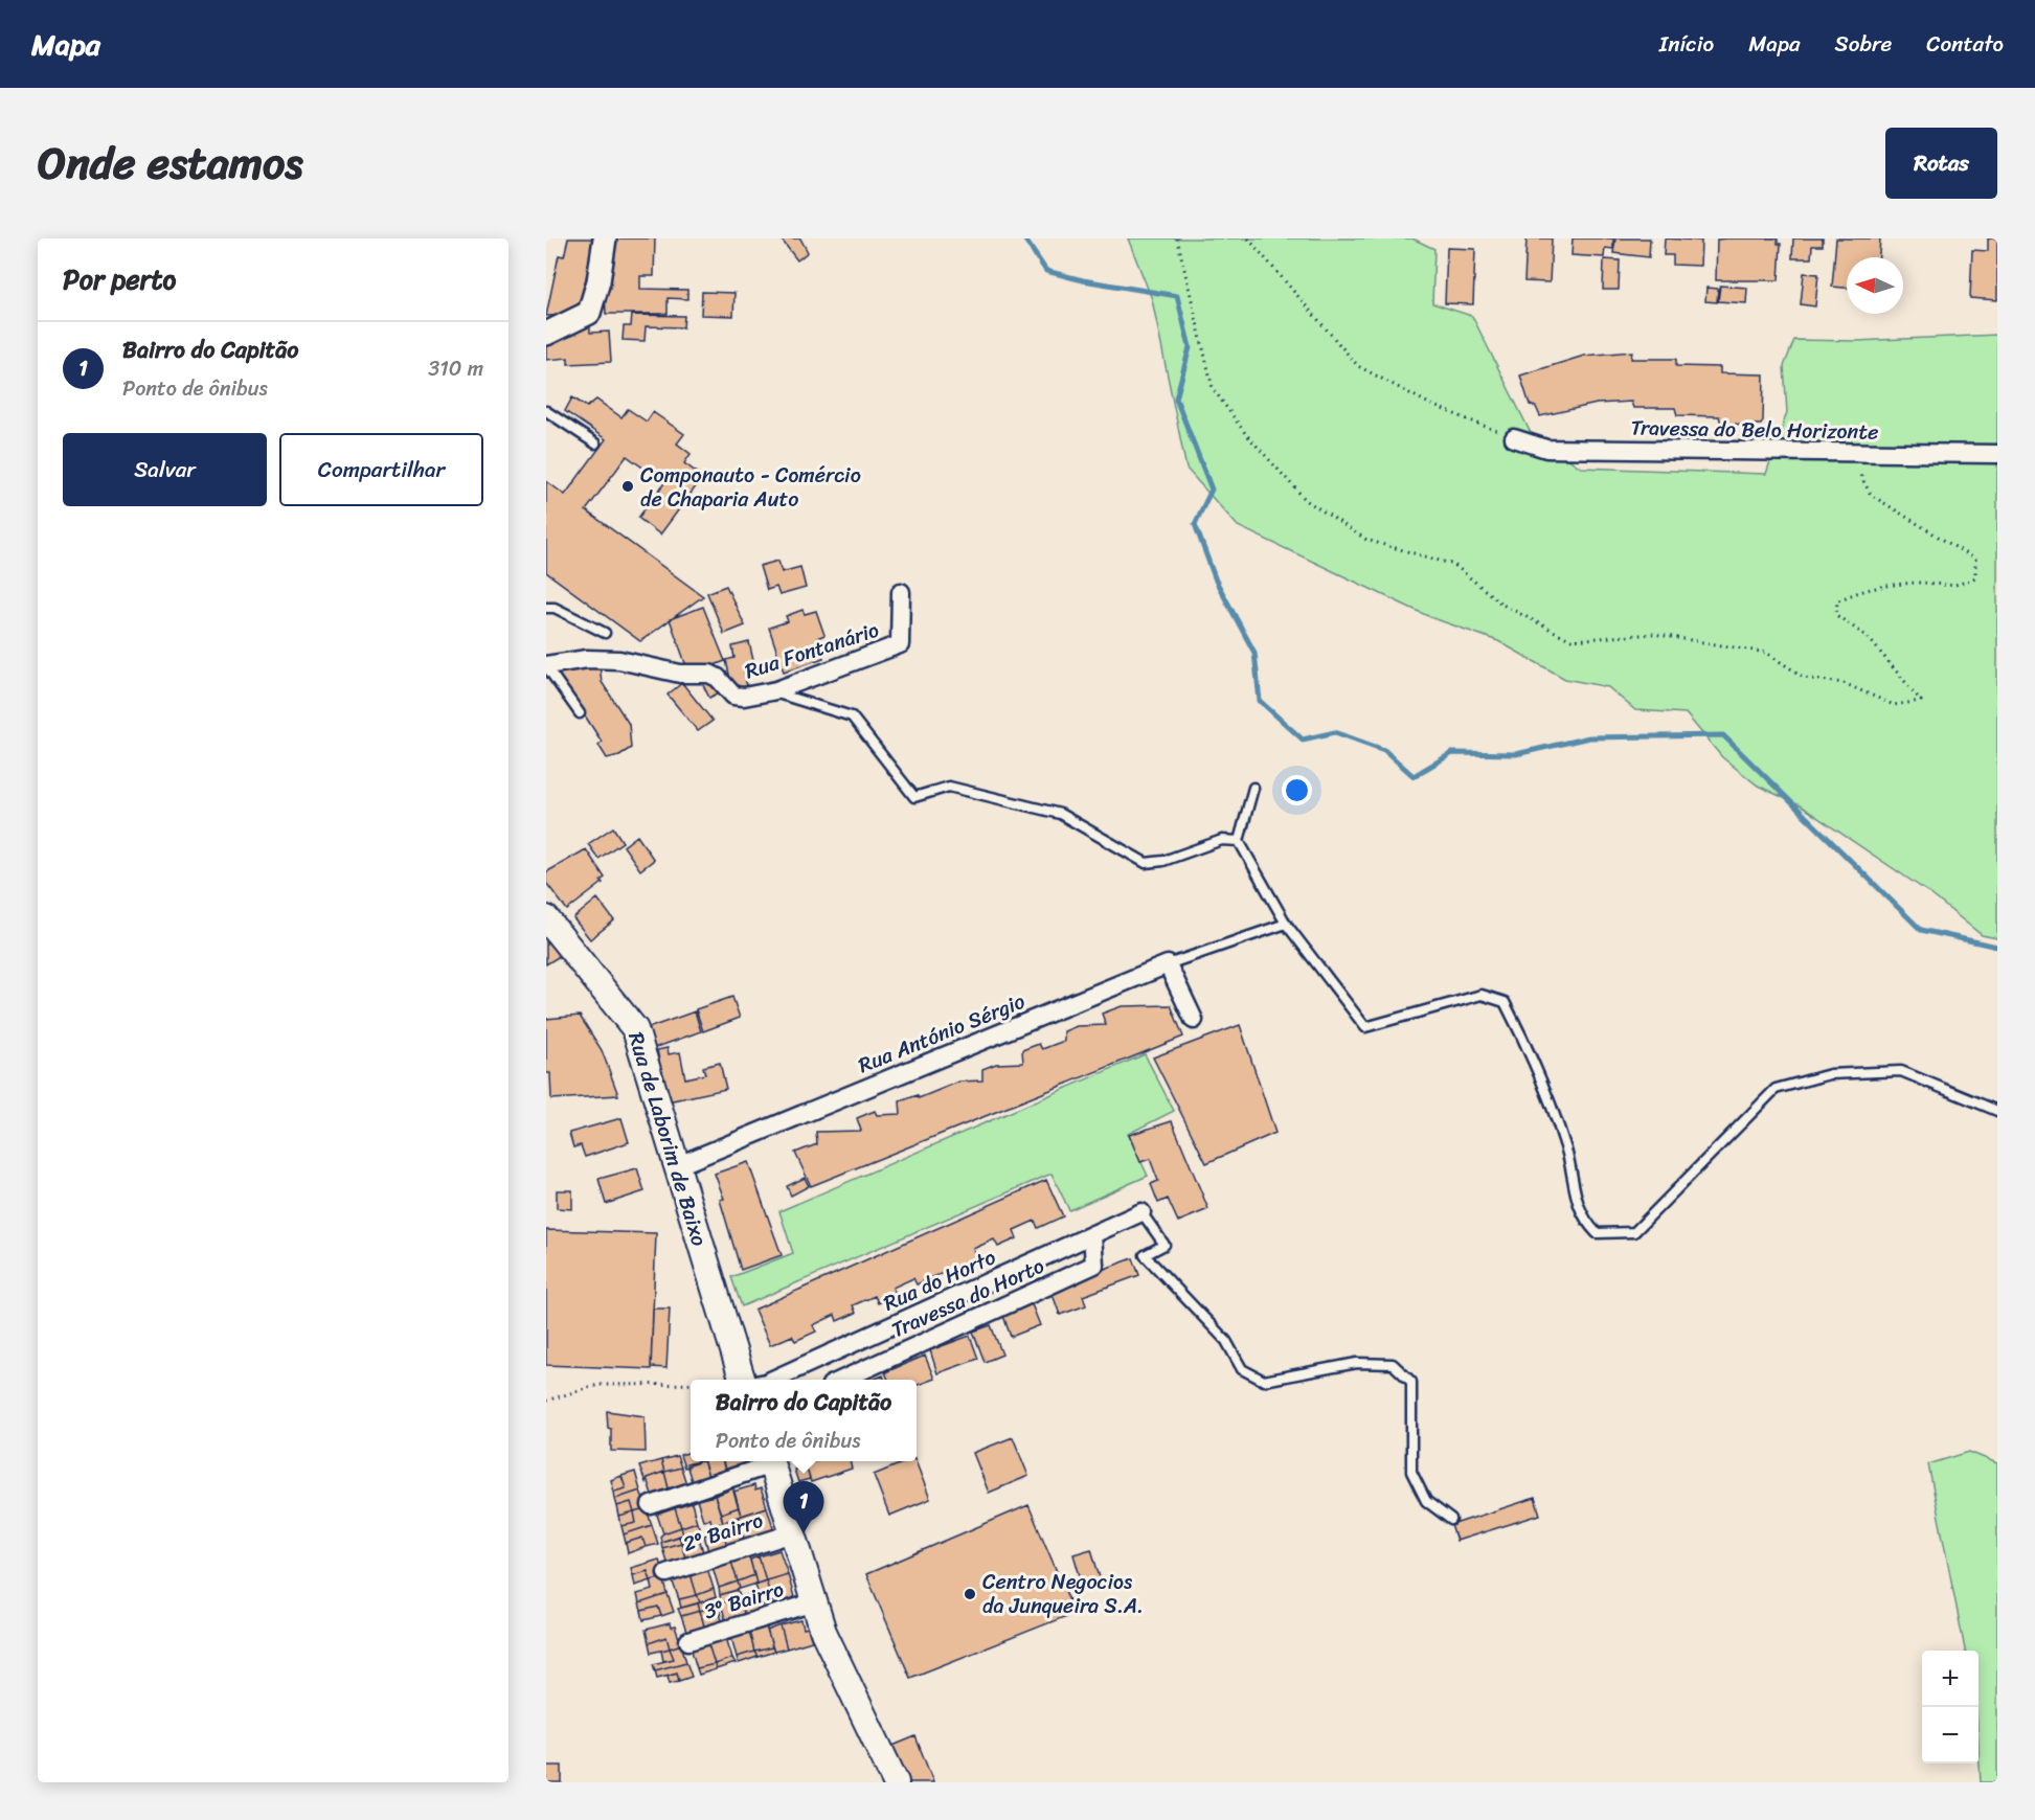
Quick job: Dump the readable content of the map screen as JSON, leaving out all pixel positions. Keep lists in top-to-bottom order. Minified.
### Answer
{"streets":{"main road":["Rua de Laborim de Baixo"],"street":["Travessa do Belo Horizonte","Rua Fontanário","Rua António Sérgio","Rua do Horto","Travessa do Horto","2º Bairro","3º Bairro"]},"crossings":[["Rua António Sérgio","Rua de Laborim de Baixo"],["Rua do Horto","Travessa do Horto"]],"places":["Componauto - Comércio de Chaparia Auto","Centro Negocios da Junqueira S.A."],"north":"left","page":{"header":"Mapa","nav":["Início","Mapa","Sobre","Contato"],"title":"Onde estamos","buttons":["Rotas",["Salvar","Compartilhar"]],"heading":"Por perto","list":[{"mark":"1","name":"Bairro do Capitão","note":"Ponto de ônibus","value":"310 m"}],"popup":["Bairro do Capitão","Ponto de ônibus"],"pins":"1","map_buttons":["+","−"]}}
